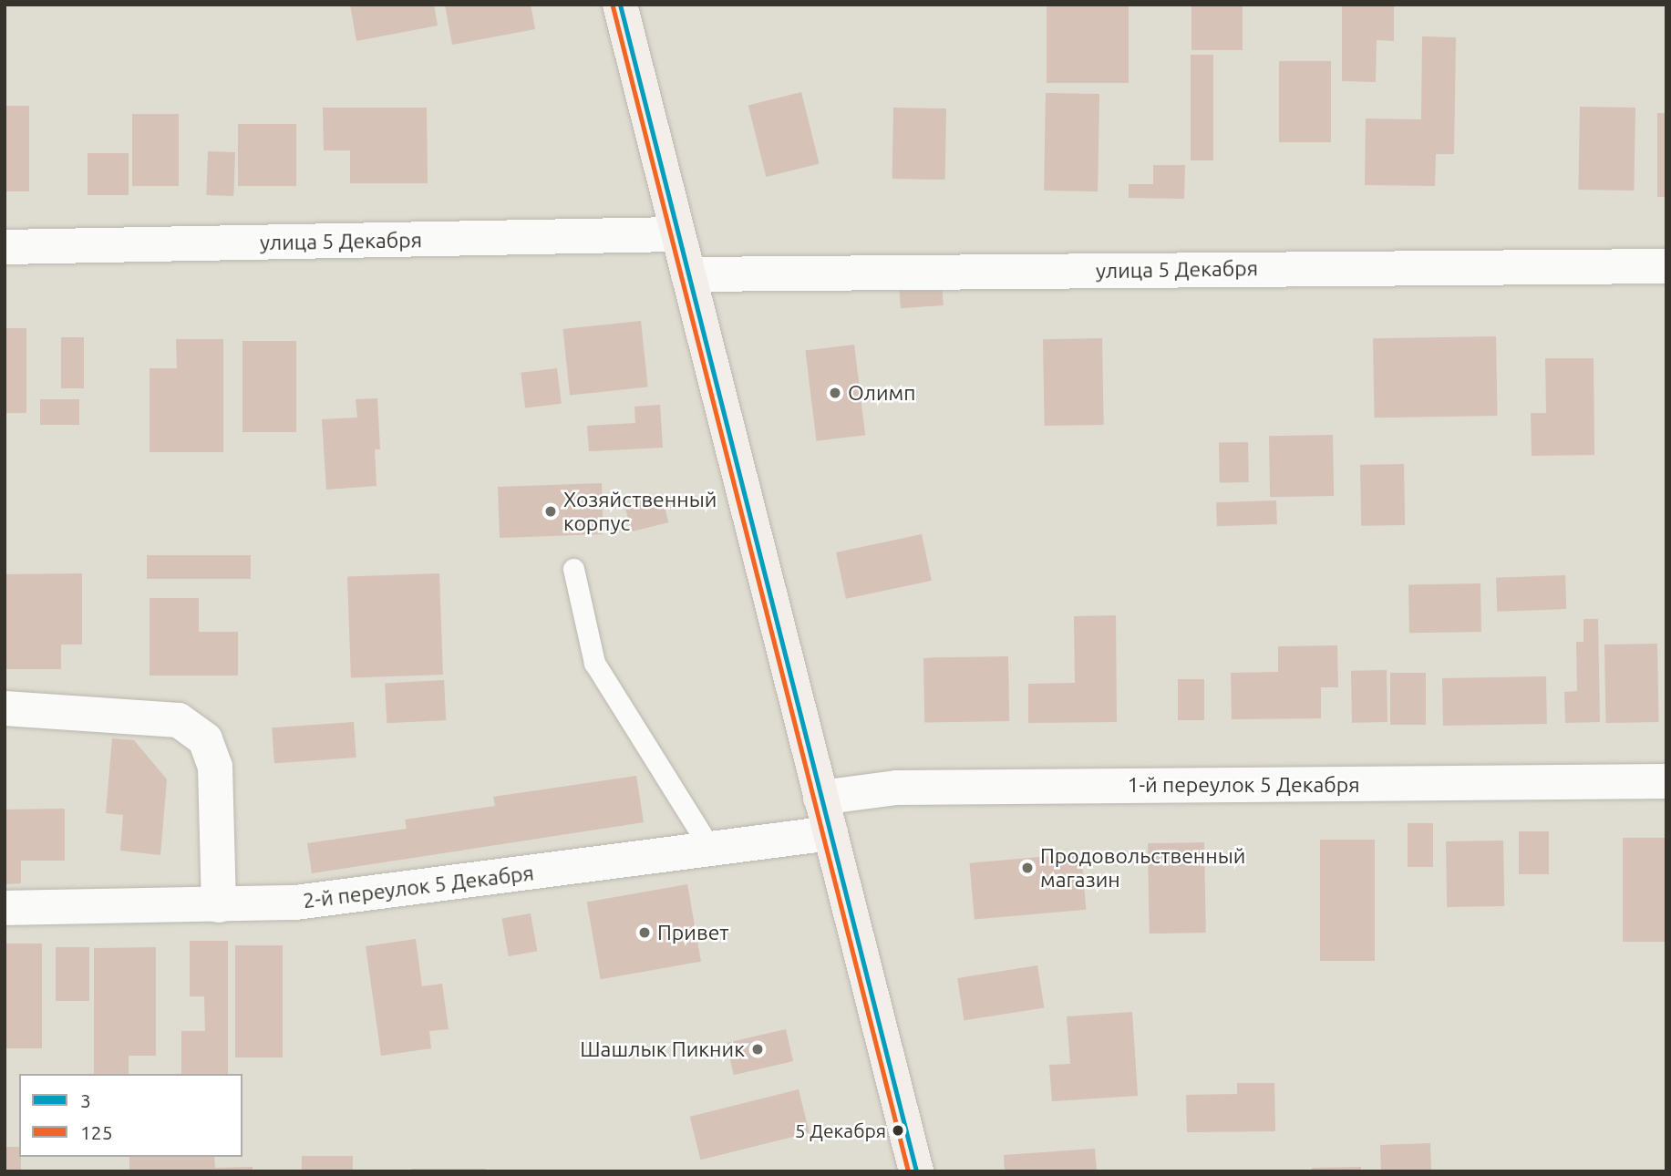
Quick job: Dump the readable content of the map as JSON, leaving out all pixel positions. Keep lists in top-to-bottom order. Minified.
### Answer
{"streets":{"street":["улица 5 Декабря","1-й переулок 5 Декабря","2-й переулок 5 Декабря"]},"places":["Олимп","Хозяйственный корпус","Продовольственный магазин","Привет","Шашлык Пикник","5 Декабря"],"lines":["transit line 3","transit line 125"],"legend":["3","125"]}
